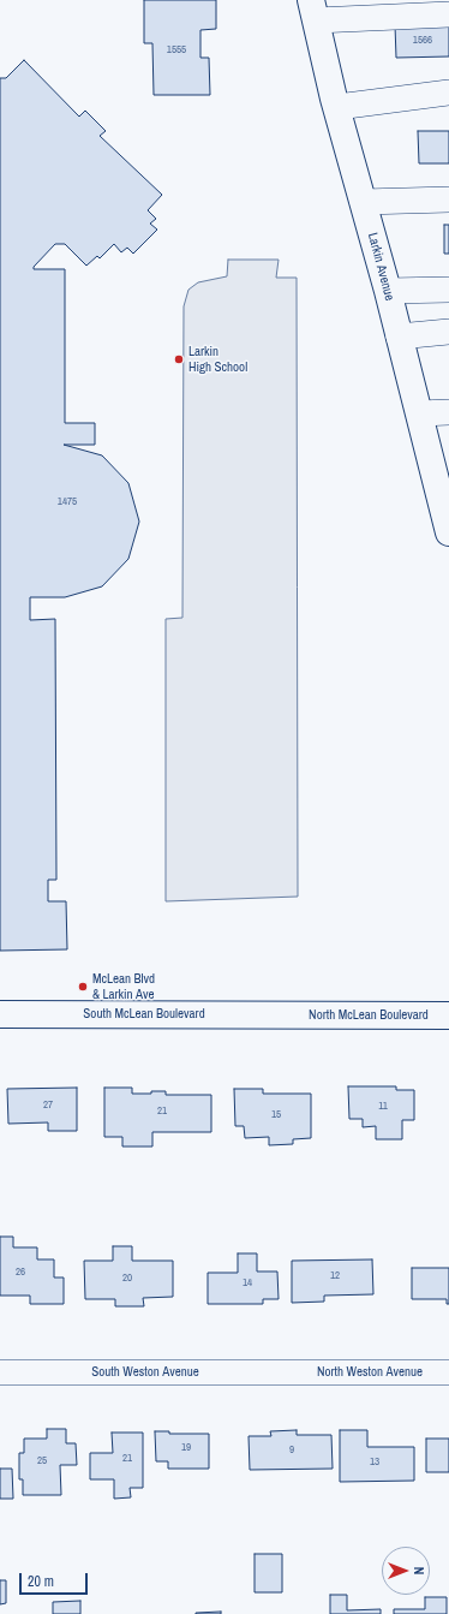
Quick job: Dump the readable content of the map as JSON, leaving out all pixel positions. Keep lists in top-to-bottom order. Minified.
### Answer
{"streets":{"main road":["Larkin Avenue","South McLean Boulevard","North McLean Boulevard"],"street":["South Weston Avenue","North Weston Avenue"]},"crossings":[["South McLean Boulevard","North McLean Boulevard"],["South Weston Avenue","North Weston Avenue"]],"places":["Larkin High School","McLean Blvd & Larkin Ave"],"house_numbers":["1566","1555","1475","27","11","21","15","26","12","20","14","19","9","21","25","13"],"scale_bar":"20 m","north":"right"}
